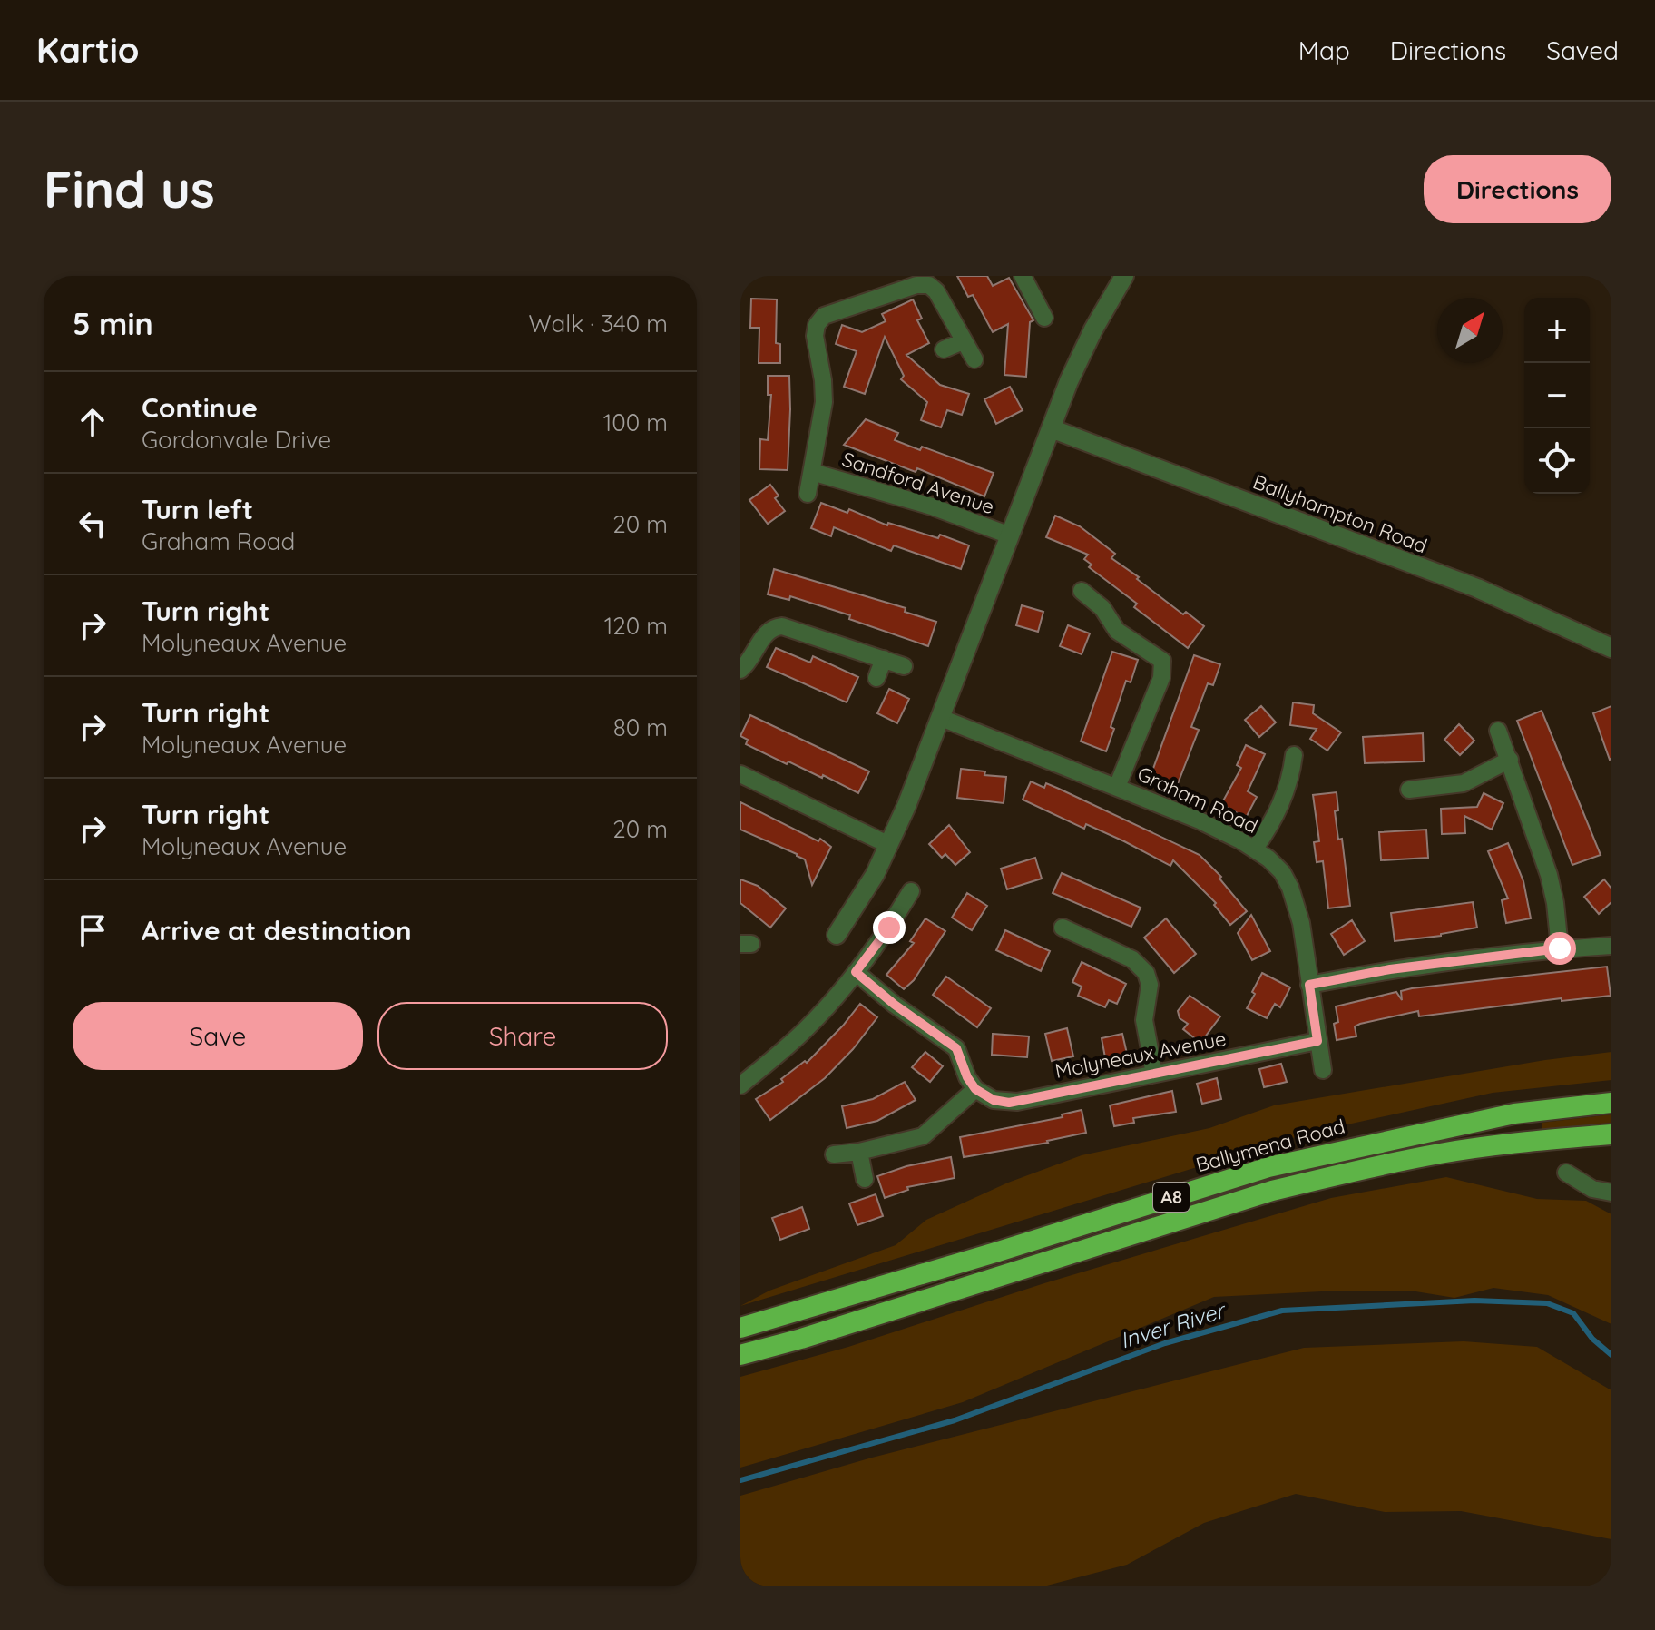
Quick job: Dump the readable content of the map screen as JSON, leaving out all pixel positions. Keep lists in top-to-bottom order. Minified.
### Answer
{"streets":{"highway":["Ballymena Road","A8"],"street":["Sandford Avenue","Ballyhampton Road","Graham Road","Molyneaux Avenue"]},"crossings":[["Graham Road","Molyneaux Avenue"]],"water":["Inver River"],"north":"top right","page":{"header":"Kartio","nav":["Map","Directions","Saved"],"buttons":["Directions",["Save","Share"]],"title":"Find us","heading":["5 min","Walk · 340 m"],"map_buttons":["+","−"],"list":[["Continue","Gordonvale Drive","100 m"],["Turn left","Graham Road","20 m"],["Turn right","Molyneaux Avenue","120 m"],["Turn right","Molyneaux Avenue","80 m"],["Turn right","Molyneaux Avenue","20 m"],"Arrive at destination"]}}
